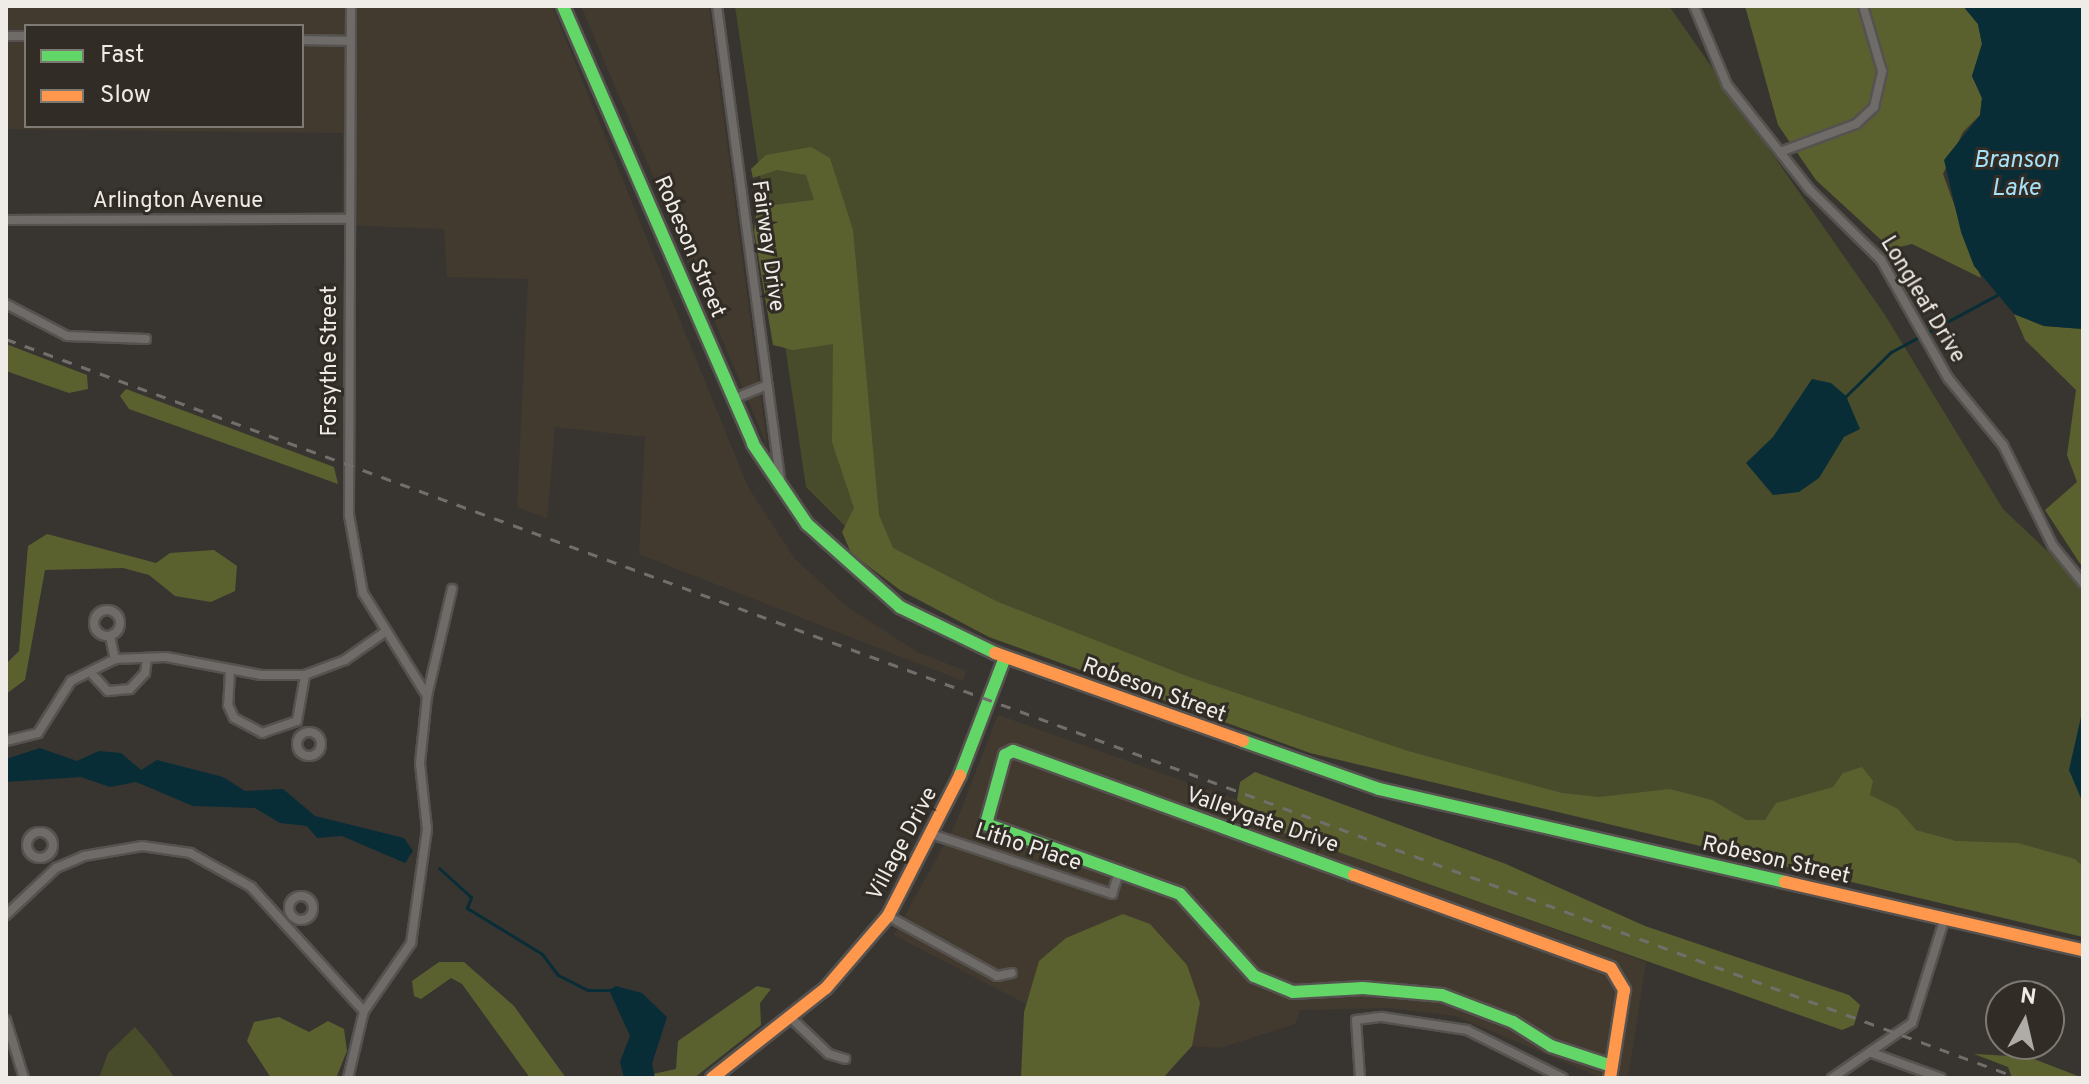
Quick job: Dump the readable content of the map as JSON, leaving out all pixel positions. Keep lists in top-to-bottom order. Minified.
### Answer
{"streets":{"main road":["Robeson Street","Valleygate Drive","Village Drive"],"street":["Arlington Avenue","Fairway Drive","Longleaf Drive","Forsythe Street","Litho Place"]},"crossings":[["Arlington Avenue","Forsythe Street"],["Fairway Drive","Robeson Street"],["Robeson Street","Village Drive"],["Valleygate Drive","Litho Place"],["Village Drive","Litho Place"]],"water":["Branson Lake"],"legend":["Fast","Slow"],"north":"top"}
